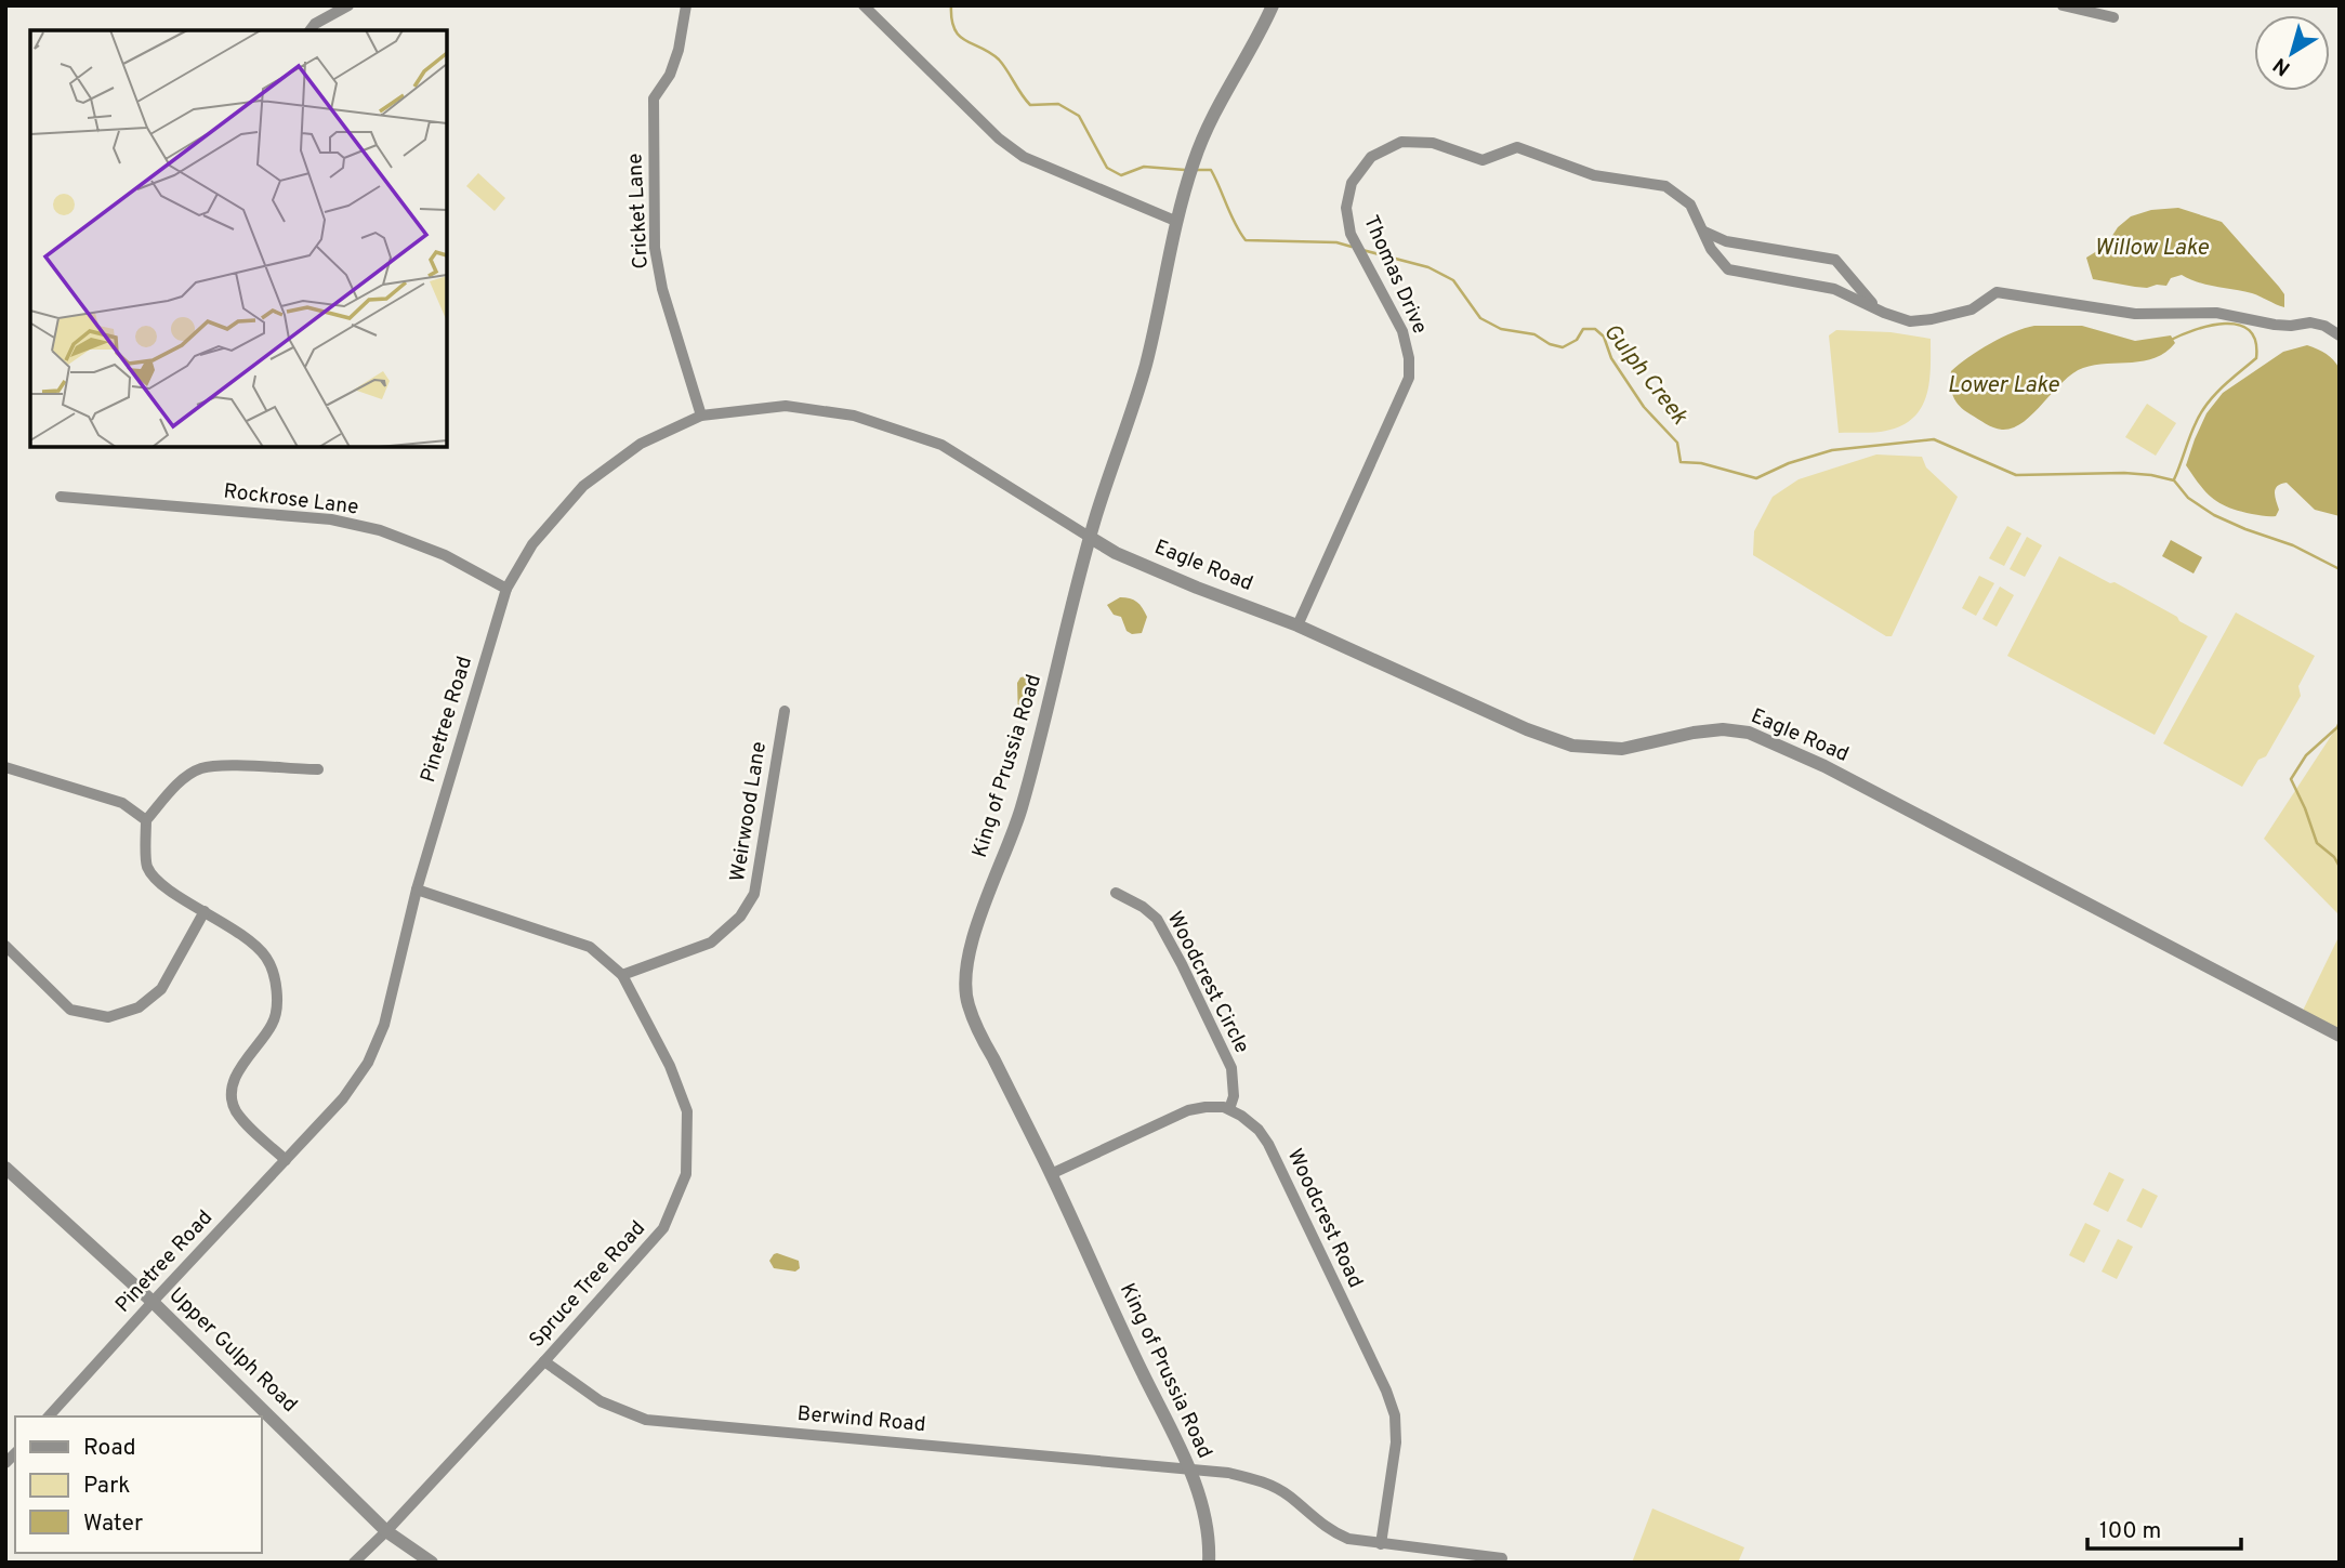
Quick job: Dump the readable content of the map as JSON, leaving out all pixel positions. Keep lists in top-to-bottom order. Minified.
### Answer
{"streets":{"street":["Cricket Lane","Thomas Drive","Rockrose Lane","Eagle Road","Pinetree Road","King of Prussia Road","Weirwood Lane","Woodcrest Circle","Woodcrest Road","Spruce Tree Road","Upper Gulph Road","Berwind Road"]},"crossings":[["Cricket Lane","Pinetree Road"],["Thomas Drive","Eagle Road"],["Rockrose Lane","Pinetree Road"],["Eagle Road","Pinetree Road"],["Eagle Road","King of Prussia Road"],["Pinetree Road","King of Prussia Road"],["Pinetree Road","Spruce Tree Road"],["Pinetree Road","Upper Gulph Road"],["King of Prussia Road","Berwind Road"],["Weirwood Lane","Spruce Tree Road"],["Woodcrest Circle","Woodcrest Road"],["Woodcrest Road","Berwind Road"],["Spruce Tree Road","Upper Gulph Road"],["Spruce Tree Road","Berwind Road"]],"water":["Willow Lake","Gulph Creek","Lower Lake"],"legend":["Road","Park","Water"],"scale_bar":"100 m","north":"bottom left"}
